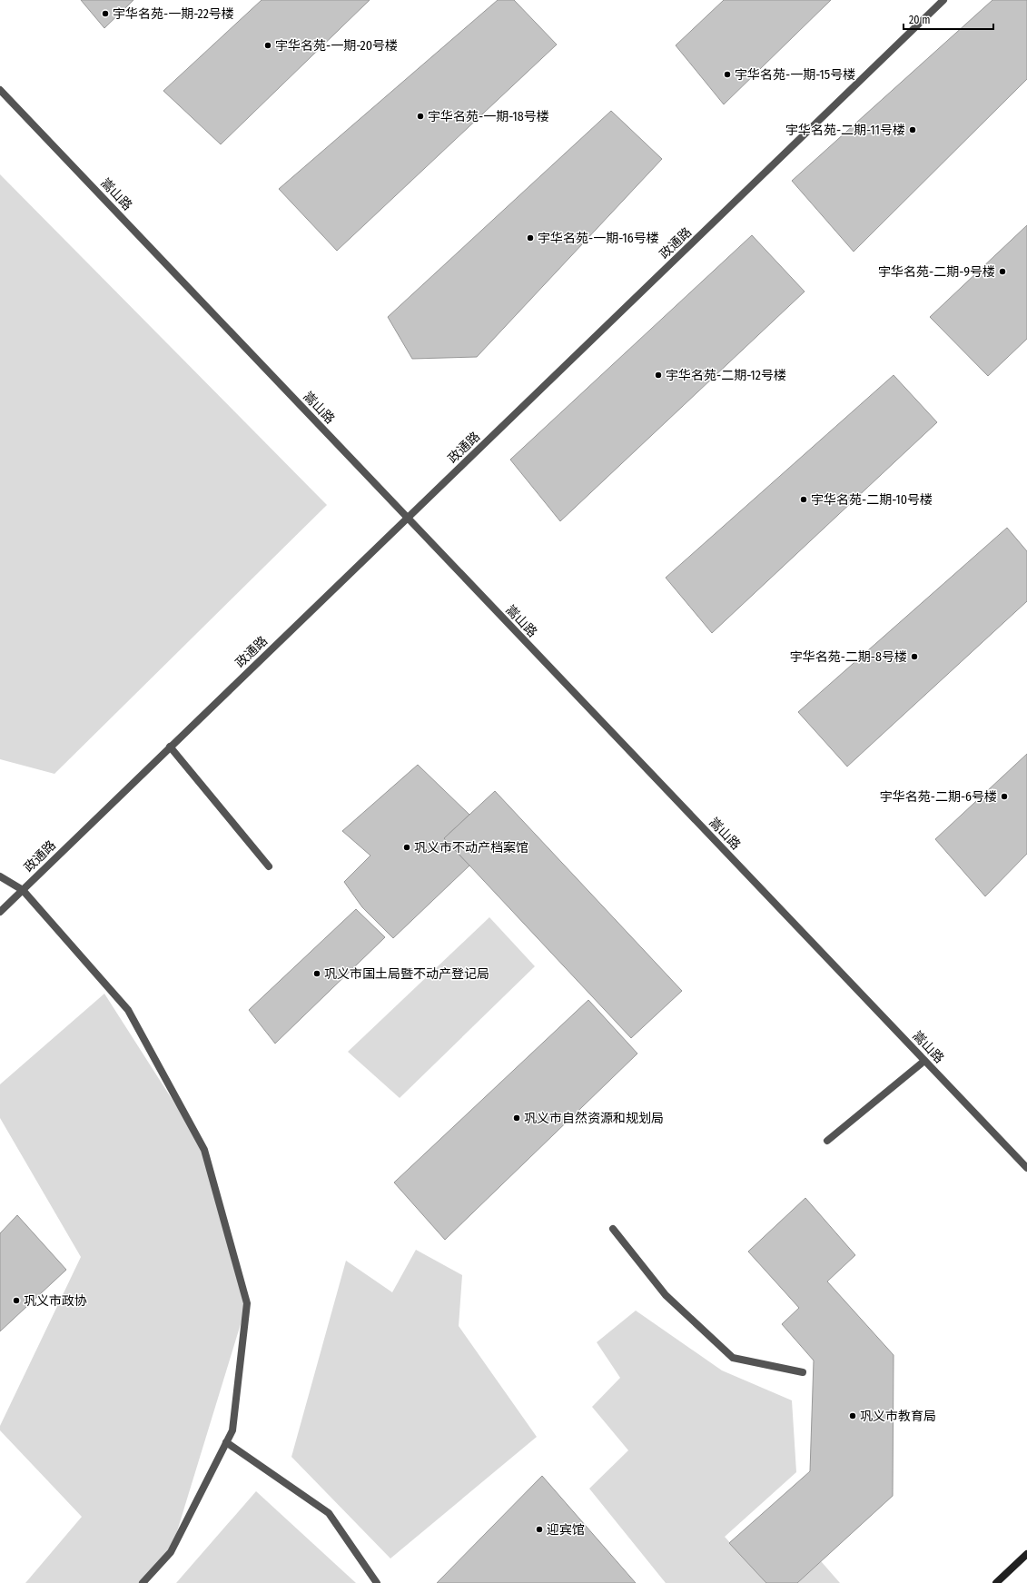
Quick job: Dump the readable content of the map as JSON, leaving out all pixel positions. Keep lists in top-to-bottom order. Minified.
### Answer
{"streets":{"street":["嵩山路","政通路"]},"crossings":[["嵩山路","政通路"]],"places":["宇华名苑-一期-22号楼","宇华名苑-一期-20号楼","宇华名苑-一期-15号楼","宇华名苑-一期-18号楼","宇华名苑-二期-11号楼","宇华名苑-一期-16号楼","宇华名苑-二期-9号楼","宇华名苑-二期-12号楼","宇华名苑-二期-10号楼","宇华名苑-二期-8号楼","宇华名苑-二期-6号楼","巩义市不动产档案馆","巩义市国土局暨不动产登记局","巩义市自然资源和规划局","巩义市政协","巩义市教育局","迎宾馆"],"scale_bar":"20 m"}
